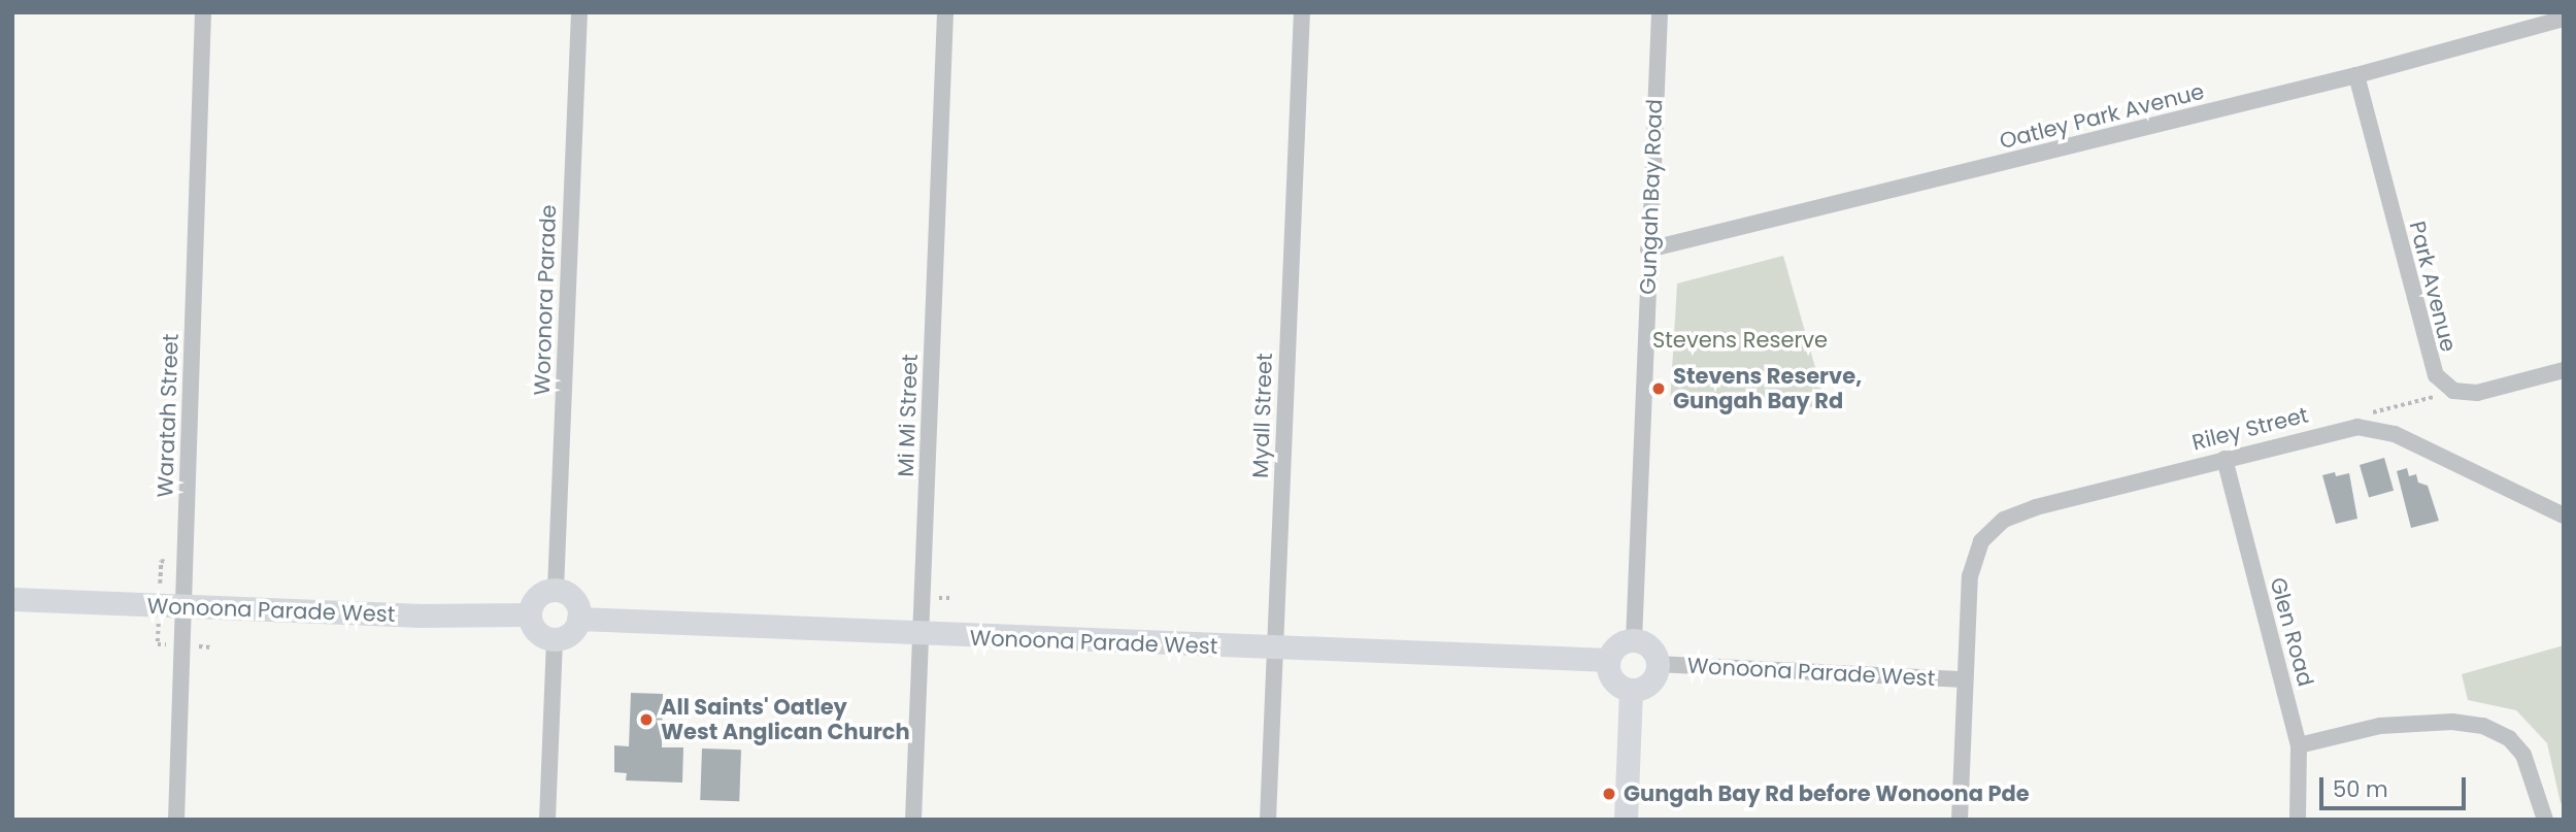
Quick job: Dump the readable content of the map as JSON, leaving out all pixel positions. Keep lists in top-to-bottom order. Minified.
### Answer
{"streets":{"street":["Oatley Park Avenue","Gungah Bay Road","Park Avenue","Woronora Parade","Waratah Street","Mi Mi Street","Myall Street","Riley Street","Wonoona Parade West","Glen Road"]},"crossings":[["Oatley Park Avenue","Gungah Bay Road"],["Oatley Park Avenue","Park Avenue"],["Gungah Bay Road","Wonoona Parade West"],["Woronora Parade","Wonoona Parade West"],["Waratah Street","Wonoona Parade West"],["Mi Mi Street","Wonoona Parade West"],["Myall Street","Wonoona Parade West"],["Riley Street","Wonoona Parade West"],["Riley Street","Glen Road"]],"parks":["Stevens Reserve"],"places":["Stevens Reserve, Gungah Bay Rd","All Saints' Oatley West Anglican Church","Gungah Bay Rd before Wonoona Pde"],"scale_bar":"50 m"}
